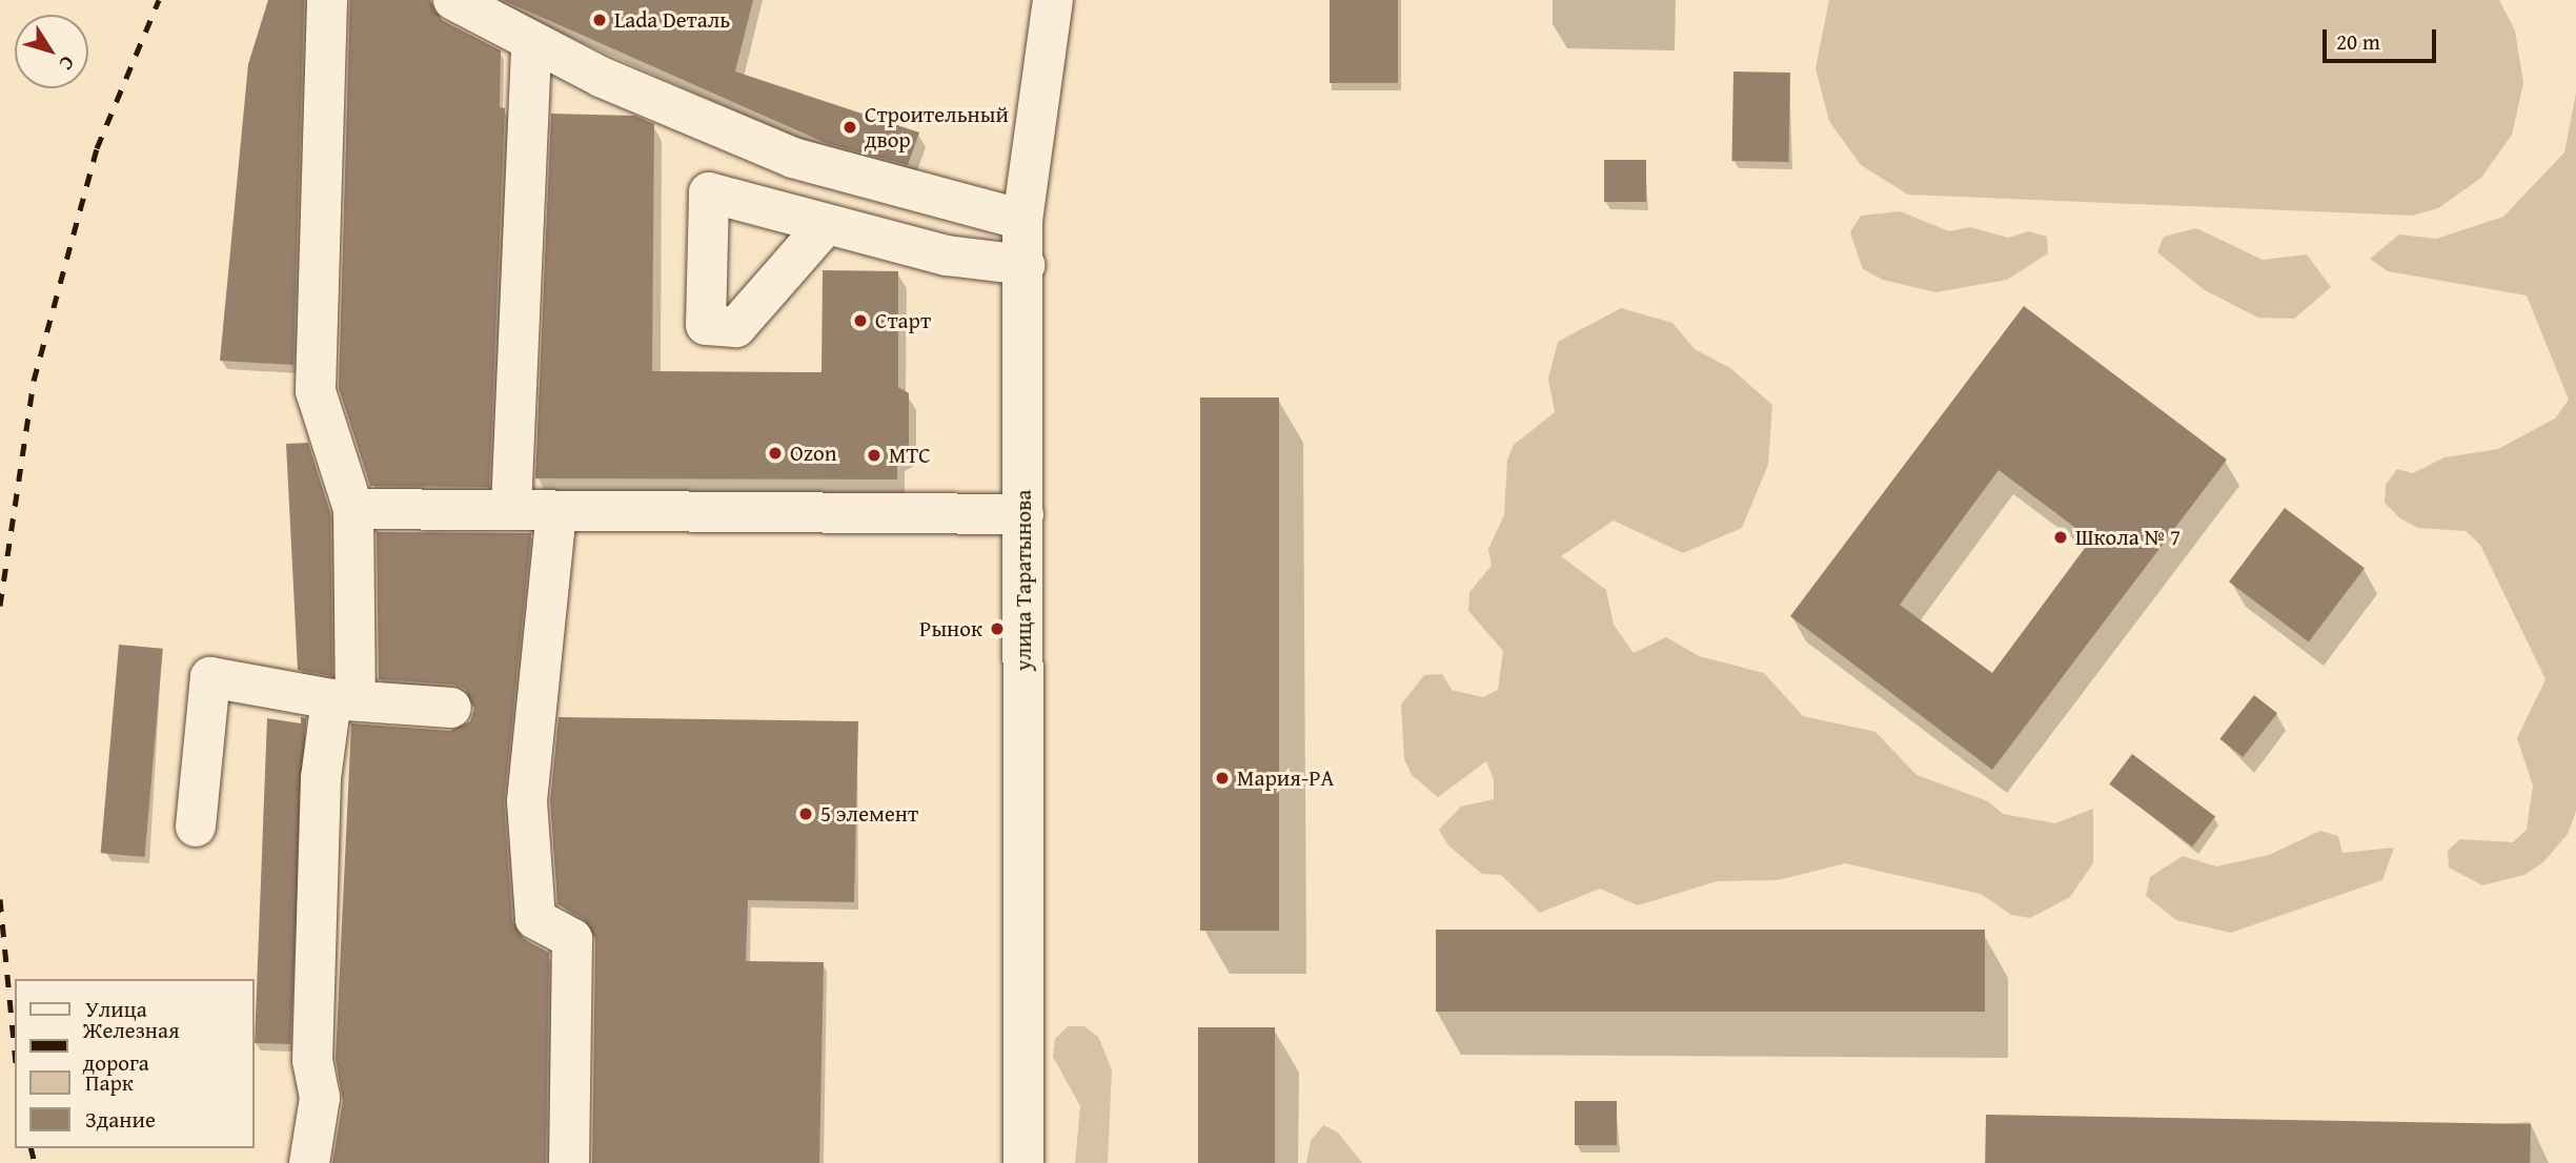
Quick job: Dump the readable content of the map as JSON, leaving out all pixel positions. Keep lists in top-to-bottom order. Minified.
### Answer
{"streets":{"street":["улица Таратынова"]},"places":["Lada Dеталь","Строительный двор","Старт","Ozon","МТС","Школа № 7","Рынок","Мария-РА","5 элемент"],"legend":["Улица","Железная дорога","Парк","Здание"],"scale_bar":"20 m","north":"bottom right"}
